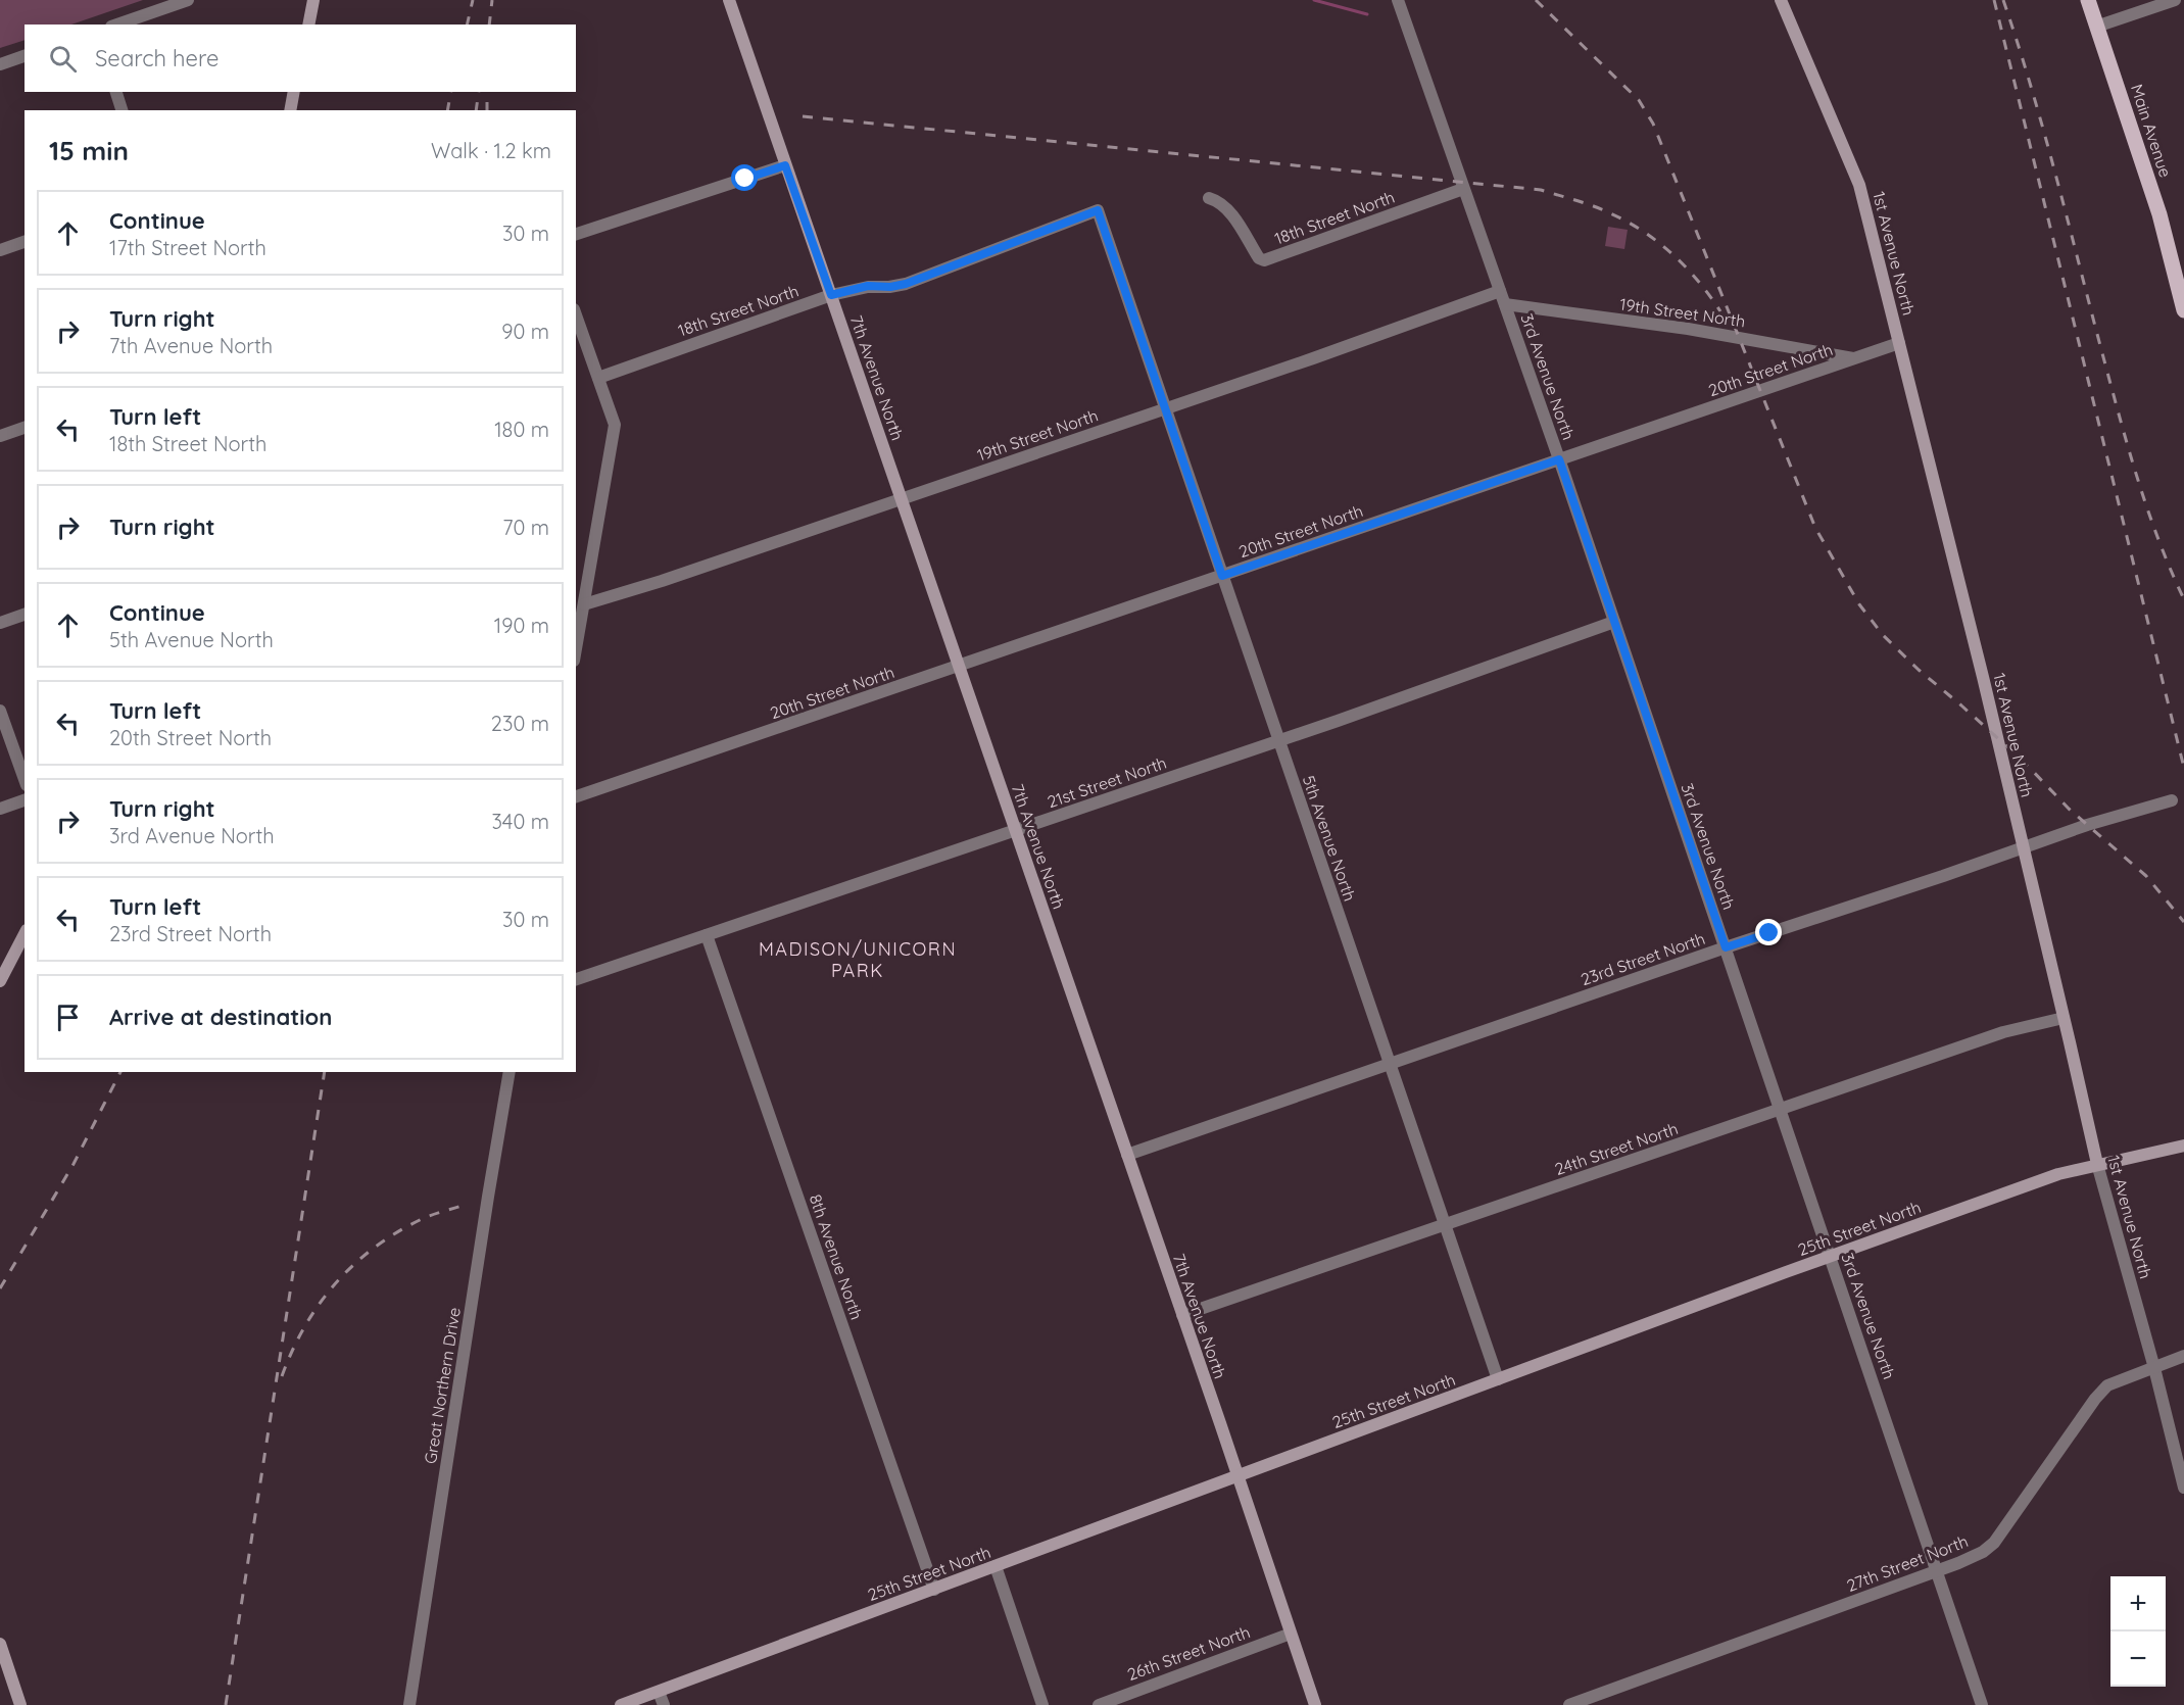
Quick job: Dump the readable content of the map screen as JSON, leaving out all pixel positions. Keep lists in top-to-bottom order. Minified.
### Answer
{"streets":{"main road":["Main Avenue","1st Avenue North","7th Avenue North","25th Street North"],"street":["18th Street North","19th Street North","20th Street North","3rd Avenue North","21st Street North","5th Avenue North","23rd Street North","24th Street North","8th Avenue North","Great Northern Drive","27th Street North","26th Street North"]},"crossings":[["18th Street North","3rd Avenue North"],["18th Street North","7th Avenue North"],["18th Street North","5th Avenue North"],["1st Avenue North","20th Street North"],["1st Avenue North","23rd Street North"],["1st Avenue North","24th Street North"],["1st Avenue North","25th Street North"],["1st Avenue North","27th Street North"],["19th Street North","20th Street North"],["19th Street North","3rd Avenue North"],["19th Street North","7th Avenue North"],["19th Street North","5th Avenue North"],["20th Street North","3rd Avenue North"],["20th Street North","7th Avenue North"],["20th Street North","5th Avenue North"],["3rd Avenue North","21st Street North"],["3rd Avenue North","23rd Street North"],["3rd Avenue North","24th Street North"],["3rd Avenue North","25th Street North"],["3rd Avenue North","27th Street North"],["7th Avenue North","21st Street North"],["7th Avenue North","23rd Street North"],["7th Avenue North","24th Street North"],["7th Avenue North","25th Street North"],["7th Avenue North","26th Street North"],["21st Street North","5th Avenue North"],["21st Street North","8th Avenue North"],["5th Avenue North","23rd Street North"],["5th Avenue North","24th Street North"],["5th Avenue North","25th Street North"],["25th Street North","8th Avenue North"]],"districts":["MADISON/UNICORN PARK"],"page":{"search":"Search here","heading":["15 min","Walk · 1.2 km"],"list":[["Continue","17th Street North","30 m"],["Turn right","7th Avenue North","90 m"],["Turn left","18th Street North","180 m"],["Turn right","70 m"],["Continue","5th Avenue North","190 m"],["Turn left","20th Street North","230 m"],["Turn right","3rd Avenue North","340 m"],["Turn left","23rd Street North","30 m"],"Arrive at destination"],"map_buttons":["+","−"]}}
